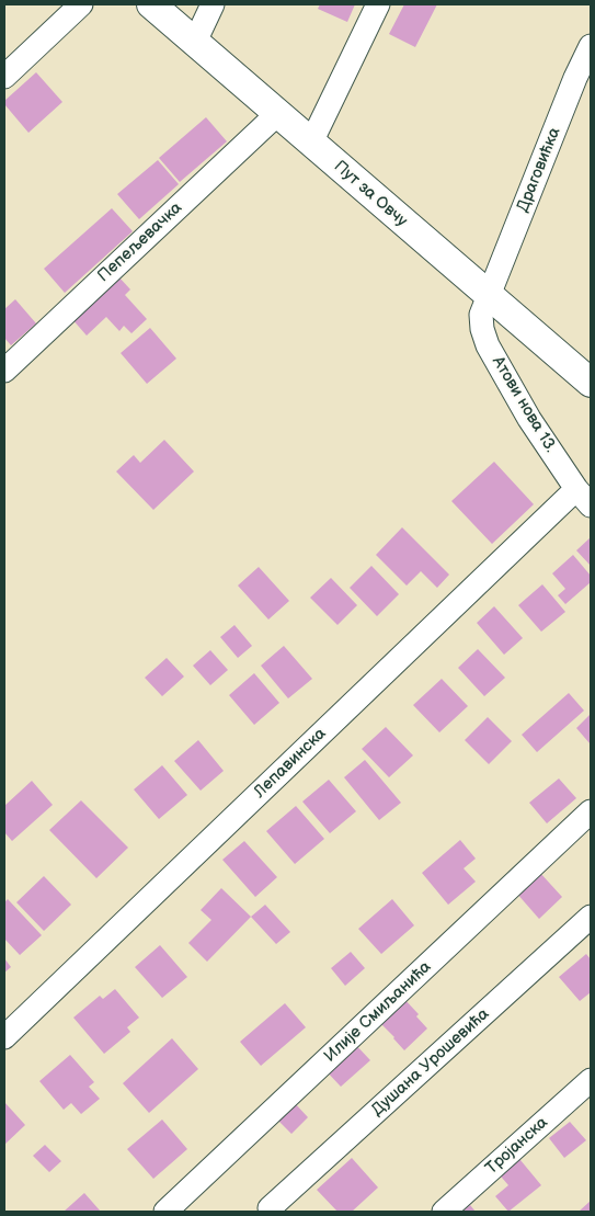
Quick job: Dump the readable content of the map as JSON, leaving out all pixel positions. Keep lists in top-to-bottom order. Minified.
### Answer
{"streets":{"street":["Драговићка","Пут за Овчу","Пепељевачка","Атови нова 13.","Лепавинска","Илије Смиљанића","Душана Урошевића","Тројанска"]},"crossings":[["Драговићка","Пут за Овчу"],["Драговићка","Атови нова 13."],["Пут за Овчу","Пепељевачка"],["Пут за Овчу","Атови нова 13."],["Атови нова 13.","Лепавинска"]]}
